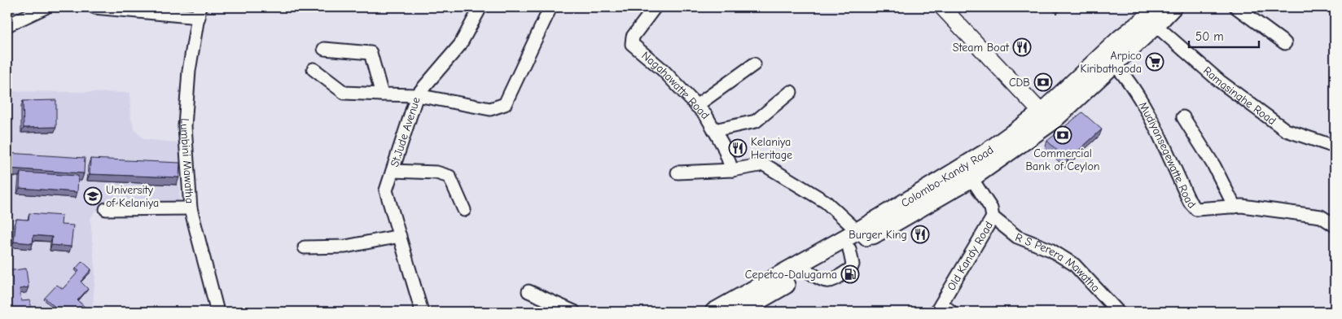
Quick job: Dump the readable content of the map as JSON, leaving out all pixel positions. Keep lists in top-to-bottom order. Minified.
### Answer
{"streets":{"highway":["Colombo-Kandy Road"],"street":["Nagahawatte Road","Ramasinghe Road","St.Jude Avenue","Mudiyansegewatte Road","Lumbini Mawatha","Old Kandy Road","R S Perera Mawatha"]},"crossings":[["Ramasinghe Road","Colombo-Kandy Road"],["Mudiyansegewatte Road","Colombo-Kandy Road"],["Colombo-Kandy Road","Old Kandy Road"],["Old Kandy Road","R S Perera Mawatha"]],"places":{"restaurant":["Steam Boat","Kelaniya Heritage","Burger King"],"supermarket":["Arpico Kiribathgoda"],"bank":["CDB","Commercial Bank of Ceylon"],"school or university":["University of Kelaniya"],"fuel station":["Cepetco-Dalugama"]},"scale_bar":"50 m"}
